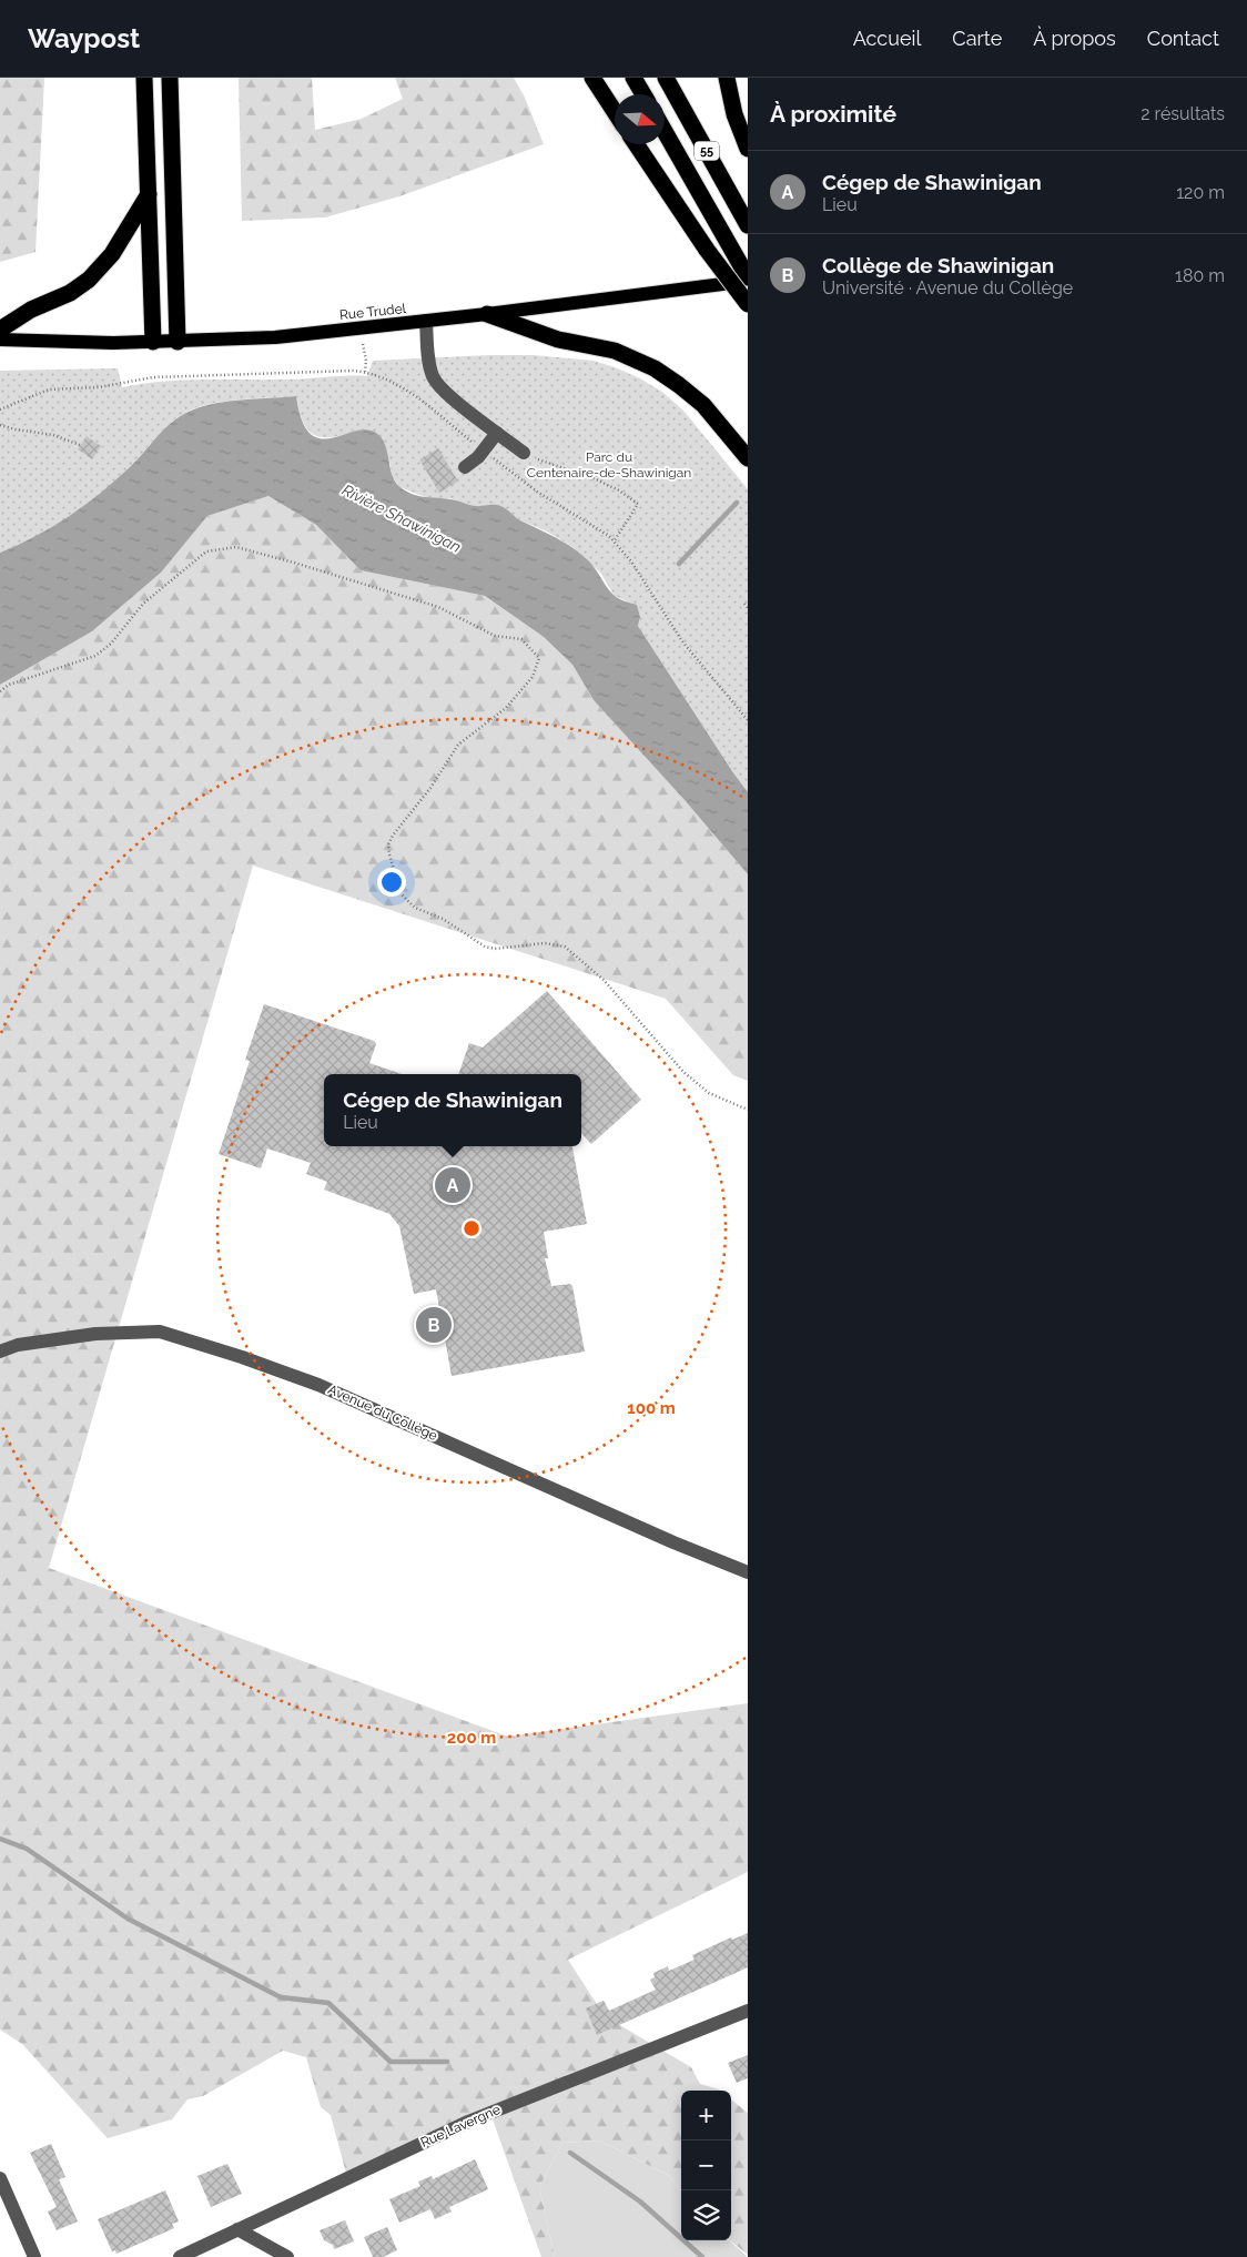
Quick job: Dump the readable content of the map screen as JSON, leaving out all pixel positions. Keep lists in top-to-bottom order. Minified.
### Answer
{"streets":{"highway":["55"],"main road":["Rue Trudel"],"street":["Avenue du Collège","Rue Lavergne"]},"crossings":[["55","Rue Trudel"]],"water":["Rivière Shawinigan"],"parks":["Parc du Centenaire-de-Shawinigan"],"north":"right","page":{"header":"Waypost","nav":["Accueil","Carte","À propos","Contact"],"heading":["À proximité","2 résultats"],"list":[{"mark":"A","name":"Cégep de Shawinigan","note":"Lieu","value":"120 m"},{"mark":"B","name":"Collège de Shawinigan","note":"Université · Avenue du Collège","value":"180 m"}],"popup":["Cégep de Shawinigan","Lieu"],"pins":["A","B"],"map_buttons":["+","−"]},"rings":["100 m","200 m"]}
